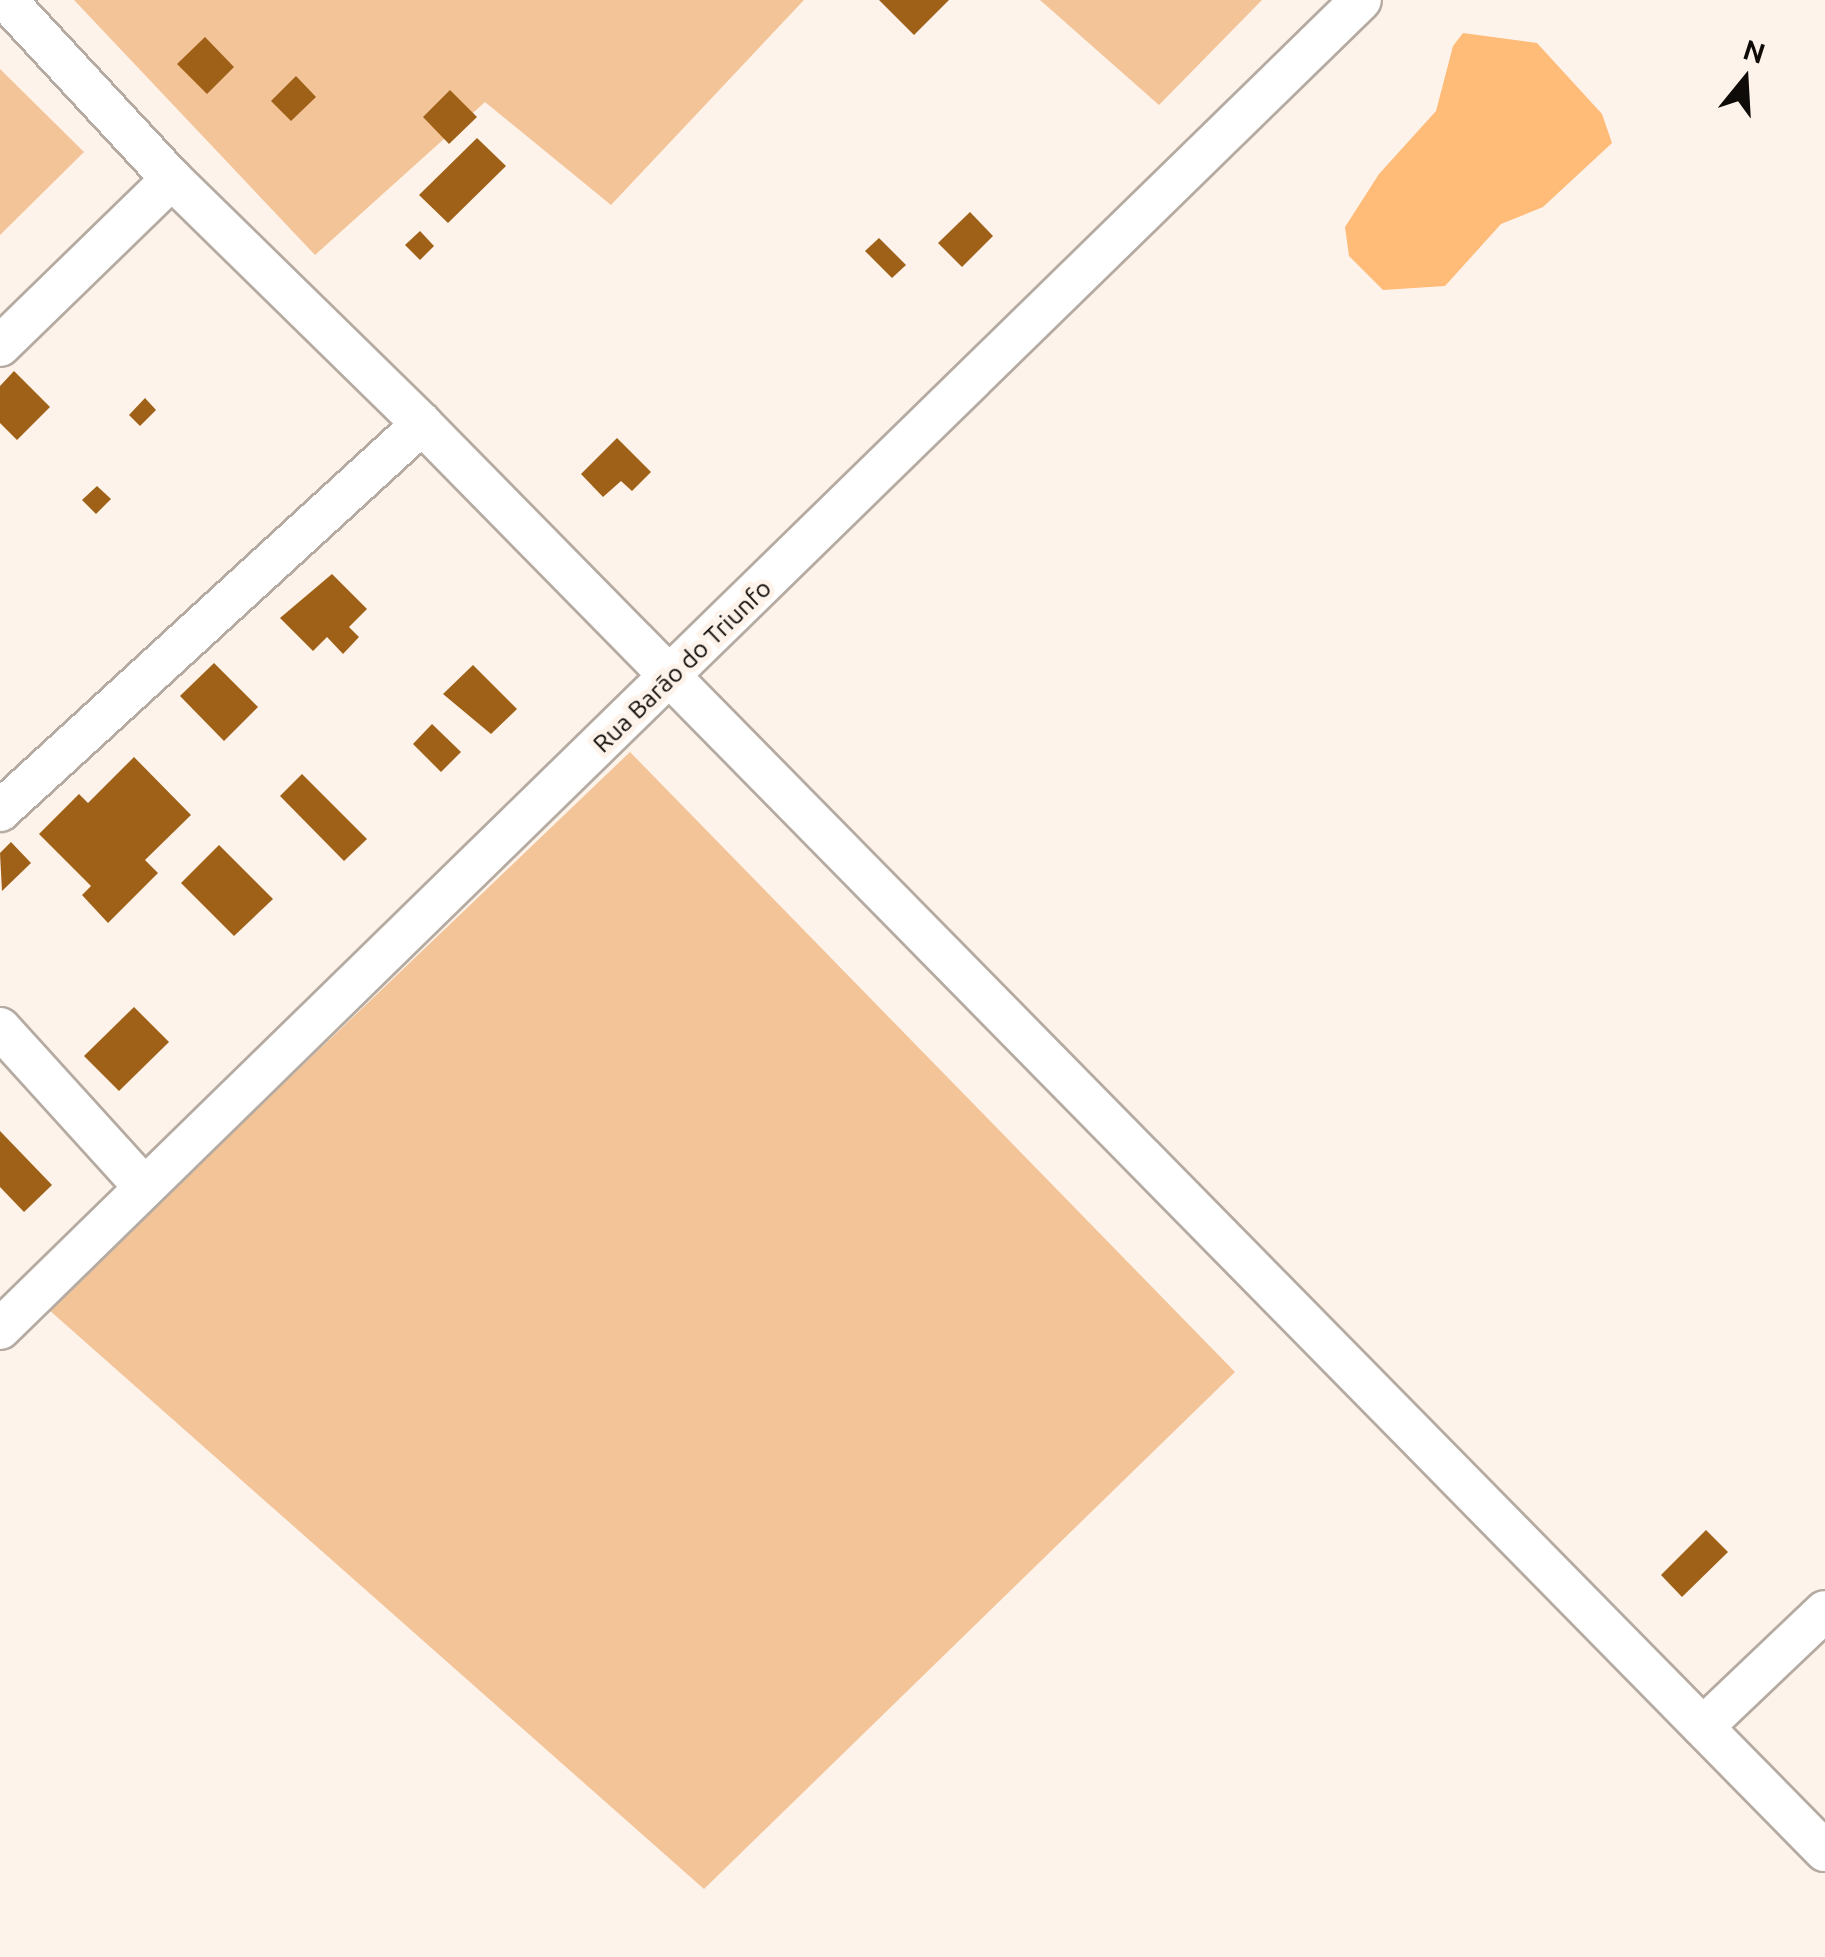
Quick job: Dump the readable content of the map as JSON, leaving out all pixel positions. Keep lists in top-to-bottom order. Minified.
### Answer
{"streets":{"street":["Rua Barão do Triunfo"]},"north":"top"}
